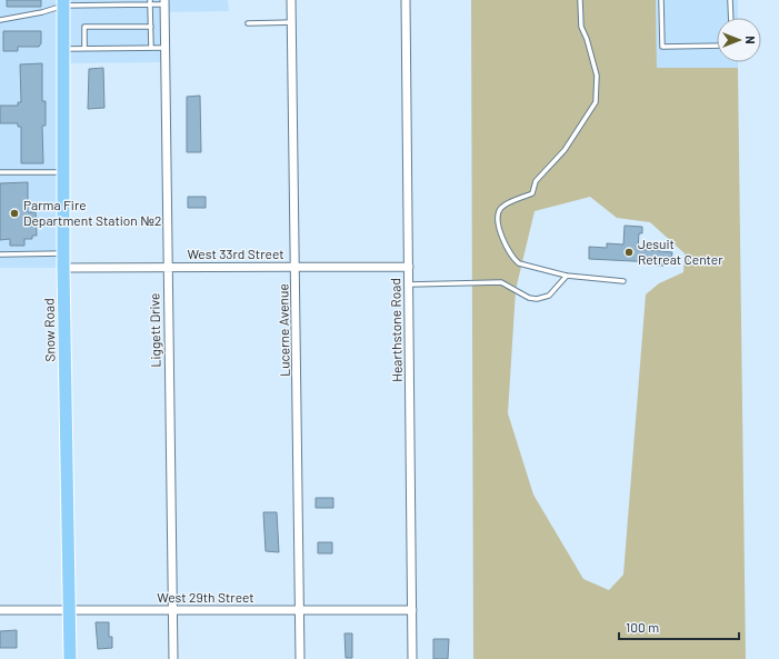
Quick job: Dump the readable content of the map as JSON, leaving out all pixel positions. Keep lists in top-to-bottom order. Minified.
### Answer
{"streets":{"main road":["Snow Road"],"street":["West 33rd Street","Liggett Drive","Lucerne Avenue","Hearthstone Road","West 29th Street"]},"crossings":[["West 33rd Street","Snow Road"],["West 33rd Street","Liggett Drive"],["West 33rd Street","Lucerne Avenue"],["West 33rd Street","Hearthstone Road"],["Snow Road","West 29th Street"],["Liggett Drive","West 29th Street"],["Lucerne Avenue","West 29th Street"],["Hearthstone Road","West 29th Street"]],"places":["Parma Fire Department Station №2","Jesuit Retreat Center"],"scale_bar":"100 m","north":"right"}
